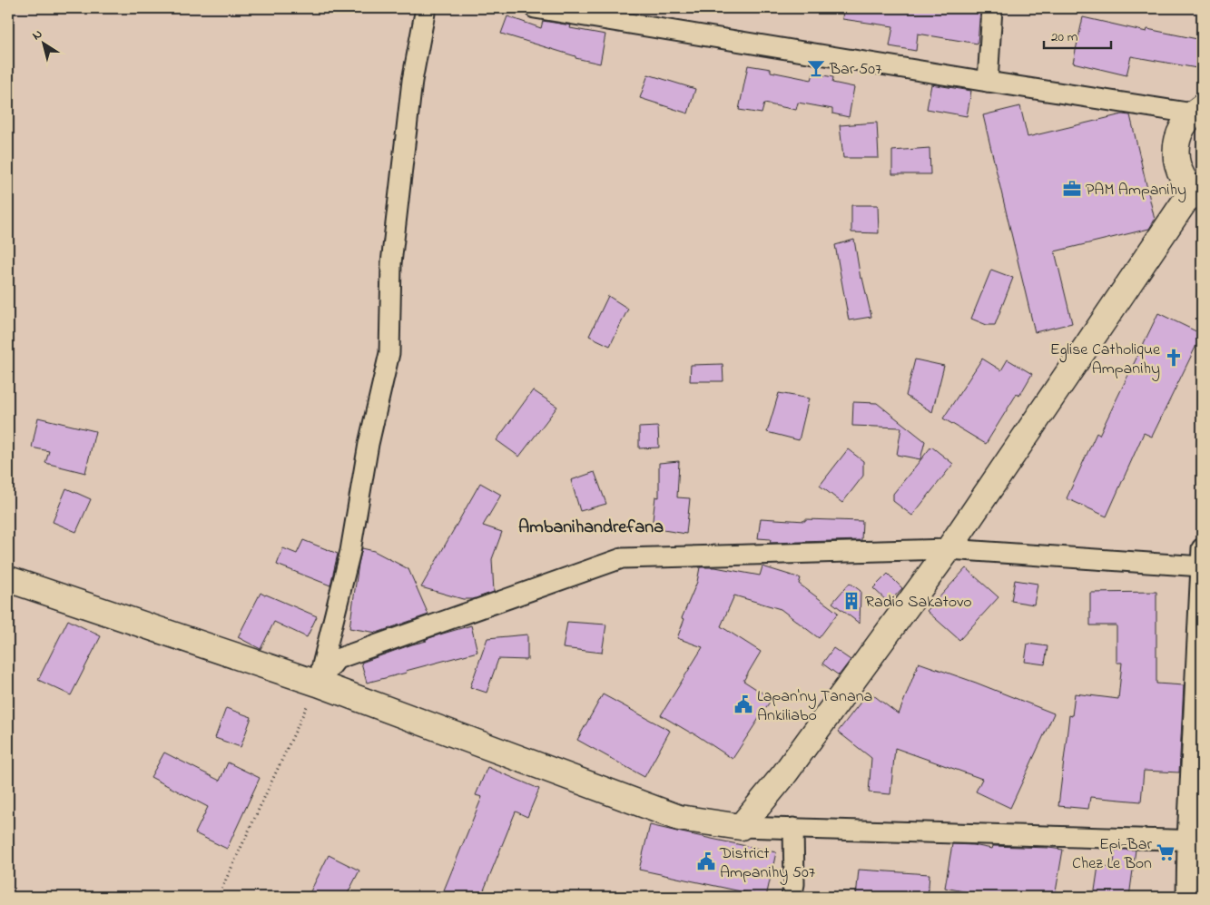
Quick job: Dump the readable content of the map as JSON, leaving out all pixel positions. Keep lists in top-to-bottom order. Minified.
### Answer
{"districts":["Ambanihandrefana"],"places":{"bar":["Bar 507"],"office":["PAM Ampanihy"],"church":["Eglise Catholique Ampanihy"],"building":["Radio Sakatovo"],"public building":["Lapan'ny Tanana Ankiliabo","District Ampanihy 507"],"supermarket":["Epi-Bar Chez Le Bon"]},"scale_bar":"20 m","north":"top left"}
